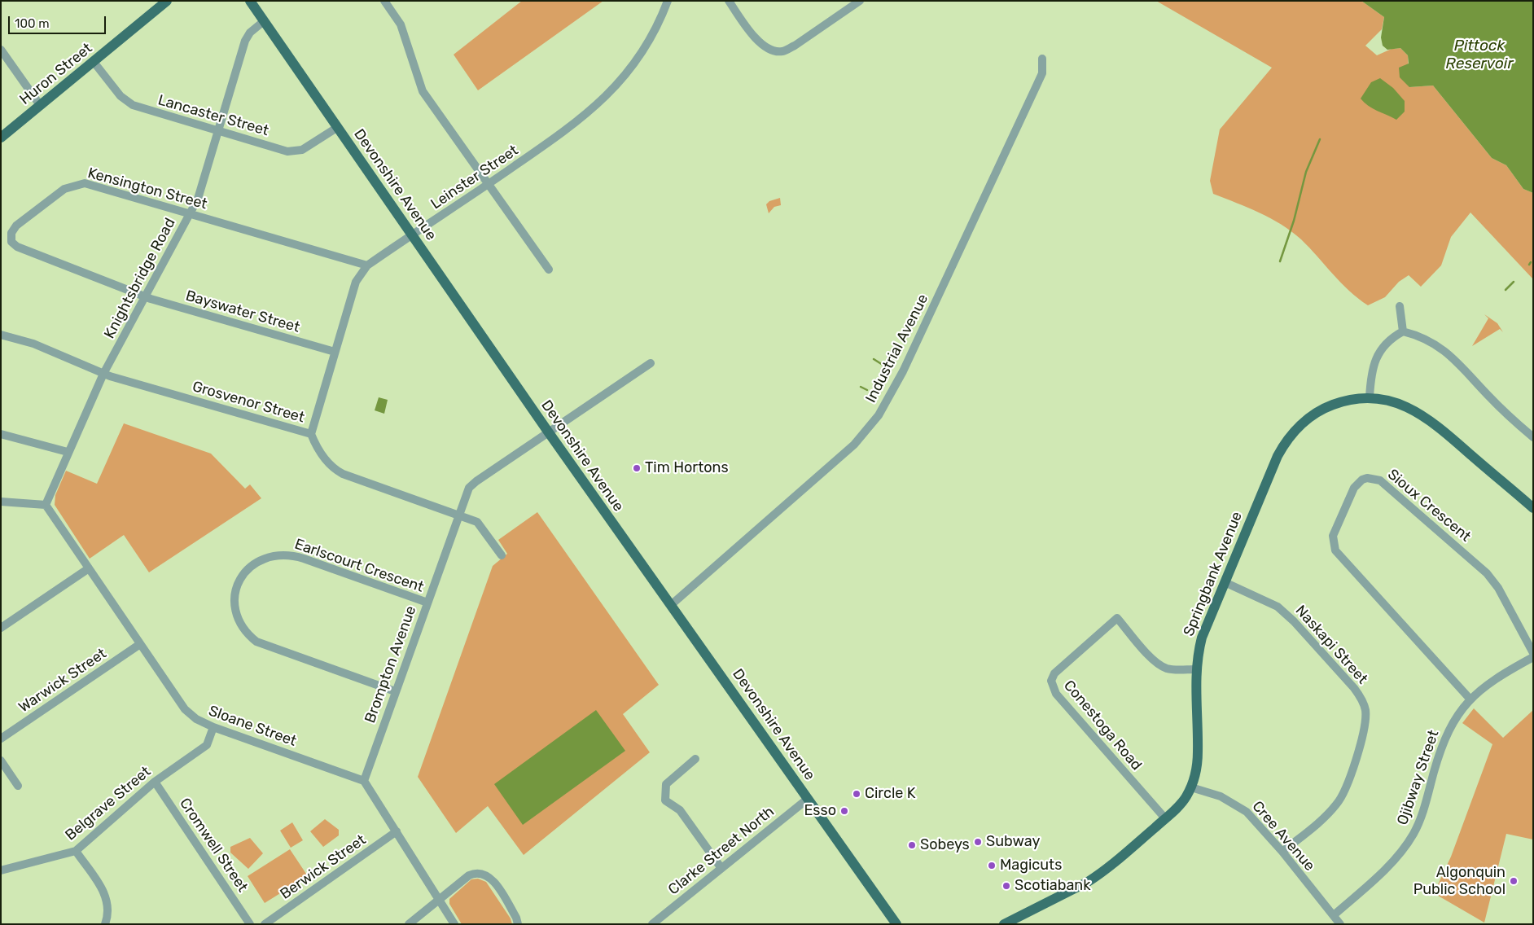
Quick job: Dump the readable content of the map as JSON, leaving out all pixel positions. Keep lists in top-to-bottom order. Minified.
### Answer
{"streets":{"main road":["Huron Street","Devonshire Avenue","Springbank Avenue"],"street":["Lancaster Street","Leinster Street","Kensington Street","Knightsbridge Road","Bayswater Street","Industrial Avenue","Grosvenor Street","Sioux Crescent","Earlscourt Crescent","Naskapi Street","Brompton Avenue","Warwick Street","Conestoga Road","Sloane Street","Ojibway Street","Belgrave Street","Cree Avenue","Cromwell Street","Clarke Street North","Berwick Street"]},"crossings":[["Huron Street","Lancaster Street"],["Lancaster Street","Devonshire Avenue"],["Lancaster Street","Knightsbridge Road"],["Leinster Street","Devonshire Avenue"],["Leinster Street","Kensington Street"],["Leinster Street","Bayswater Street"],["Leinster Street","Grosvenor Street"],["Devonshire Avenue","Knightsbridge Road"],["Devonshire Avenue","Industrial Avenue"],["Devonshire Avenue","Brompton Avenue"],["Devonshire Avenue","Clarke Street North"],["Kensington Street","Knightsbridge Road"],["Kensington Street","Bayswater Street"],["Knightsbridge Road","Bayswater Street"],["Knightsbridge Road","Grosvenor Street"],["Knightsbridge Road","Sloane Street"],["Grosvenor Street","Brompton Avenue"],["Sioux Crescent","Ojibway Street"],["Earlscourt Crescent","Brompton Avenue"],["Springbank Avenue","Naskapi Street"],["Springbank Avenue","Conestoga Road"],["Springbank Avenue","Cree Avenue"],["Naskapi Street","Cree Avenue"],["Brompton Avenue","Sloane Street"],["Warwick Street","Sloane Street"],["Sloane Street","Belgrave Street"],["Ojibway Street","Cree Avenue"],["Belgrave Street","Cromwell Street"]],"water":["Pittock Reservoir"],"places":["Tim Hortons","Circle K","Esso","Subway","Sobeys","Magicuts","Algonquin Public School","Scotiabank"],"scale_bar":"100 m"}
